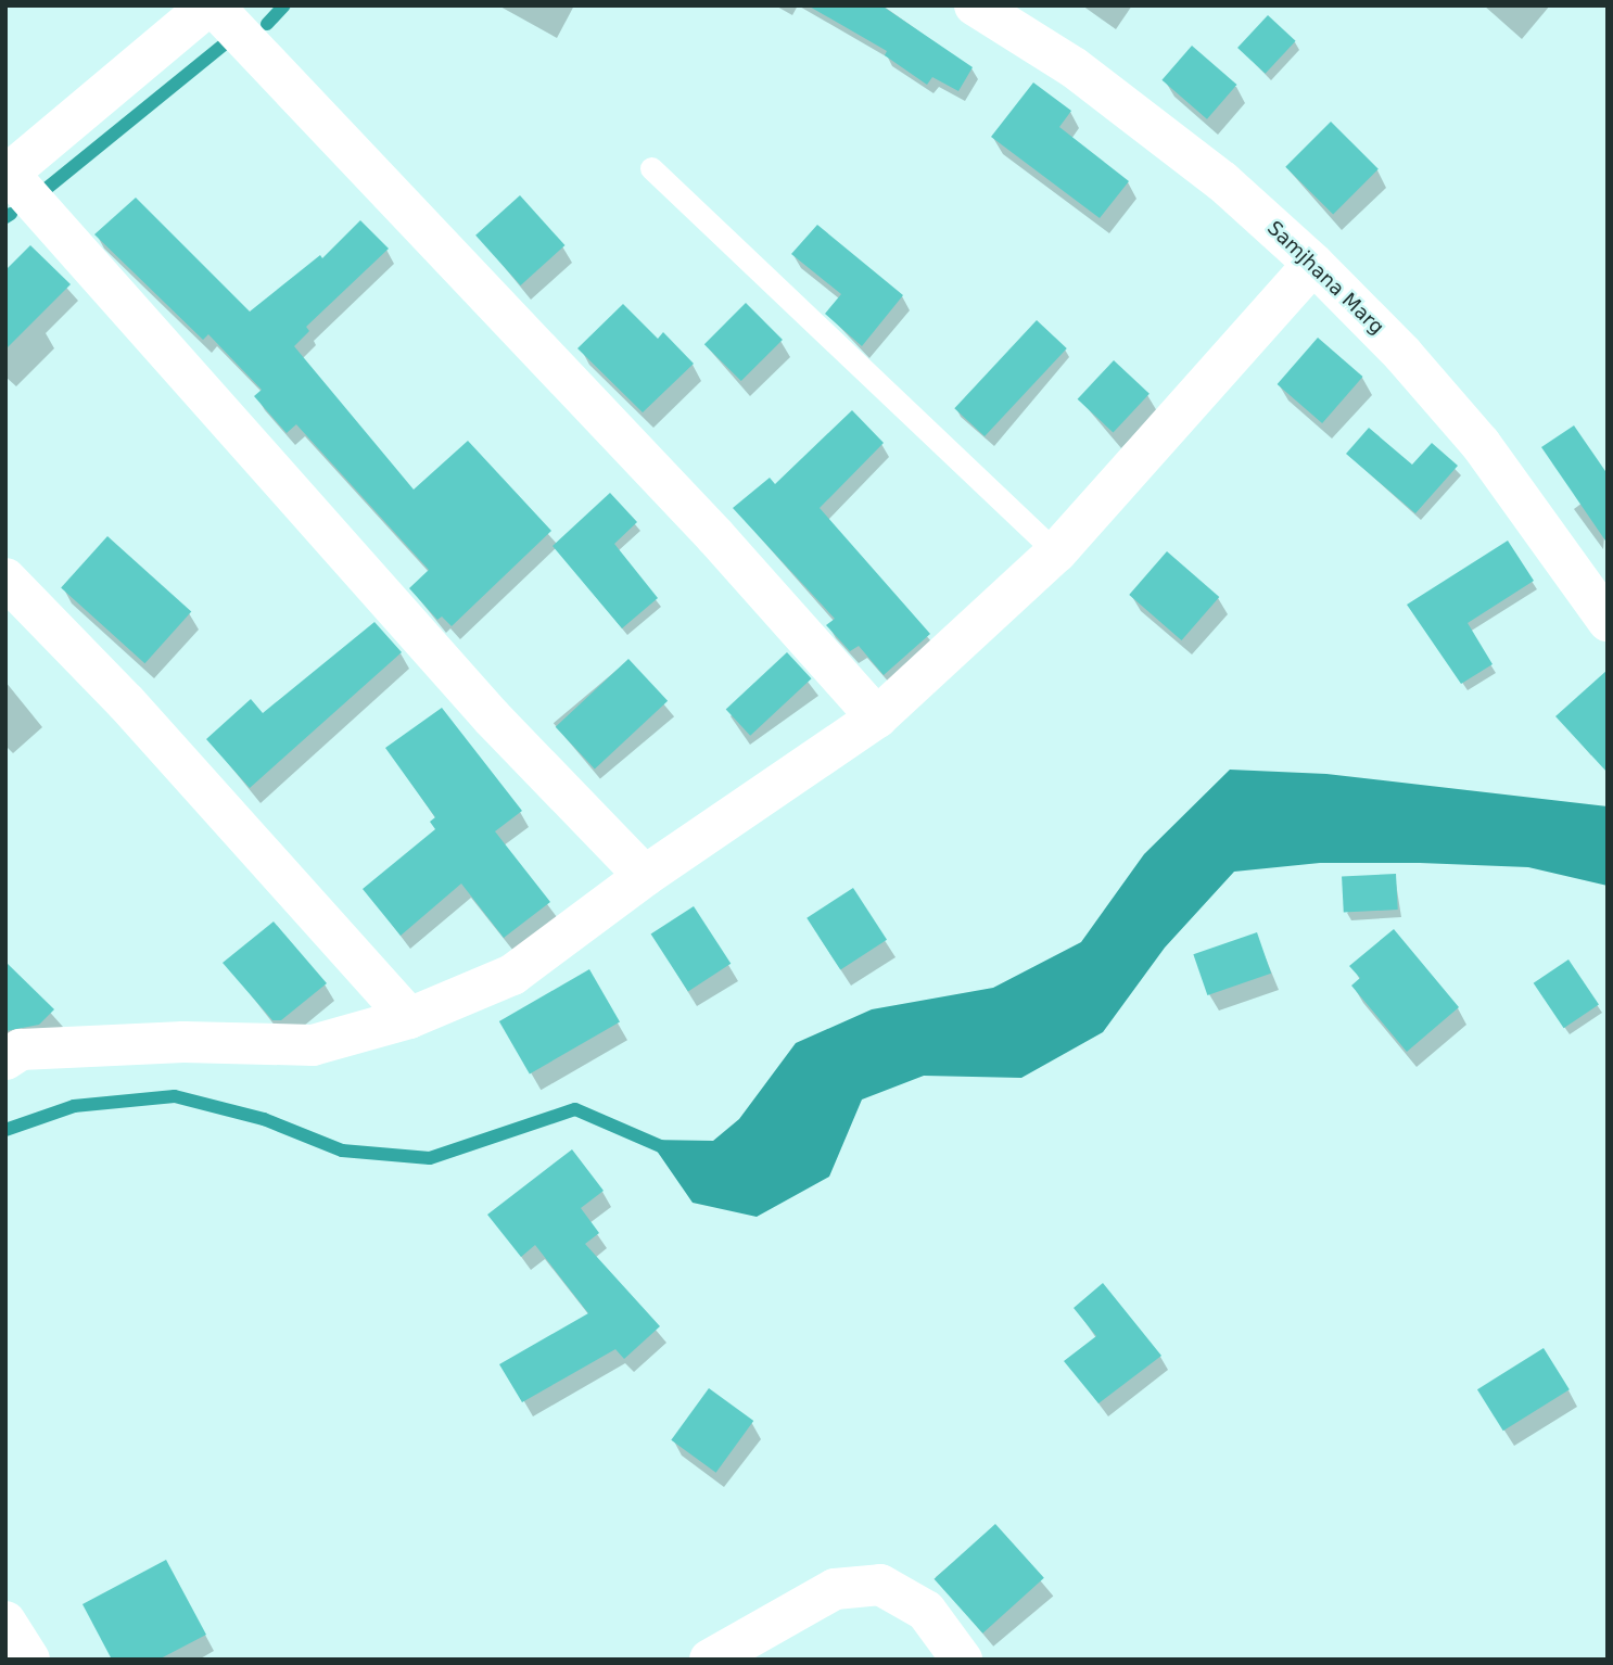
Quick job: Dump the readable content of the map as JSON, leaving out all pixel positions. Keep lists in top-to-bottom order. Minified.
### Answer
{"streets":{"street":["Samjhana Marg"]}}
